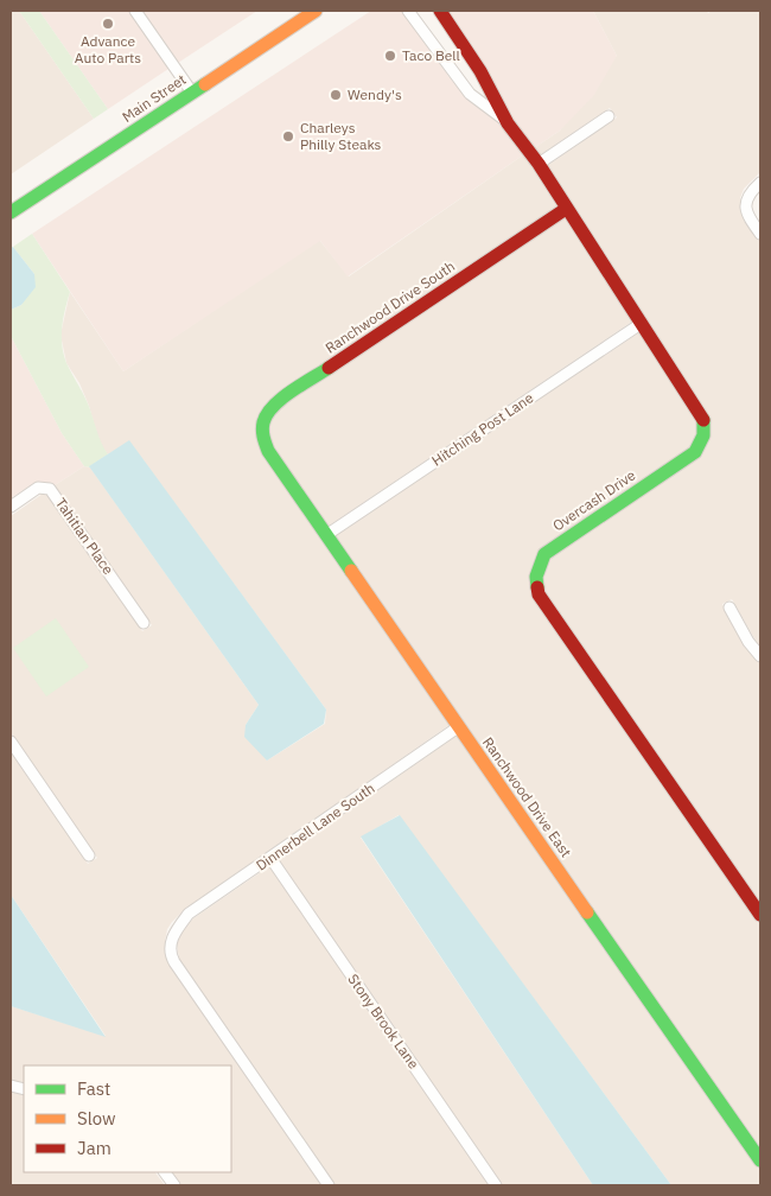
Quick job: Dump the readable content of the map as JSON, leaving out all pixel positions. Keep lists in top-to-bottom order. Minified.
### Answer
{"streets":{"street":["Main Street","Ranchwood Drive South","Hitching Post Lane","Overcash Drive","Tahitian Place","Ranchwood Drive East","Dinnerbell Lane South","Stony Brook Lane"]},"crossings":[["Ranchwood Drive South","Overcash Drive"],["Ranchwood Drive South","Ranchwood Drive East"],["Hitching Post Lane","Overcash Drive"],["Hitching Post Lane","Ranchwood Drive East"],["Ranchwood Drive East","Dinnerbell Lane South"],["Dinnerbell Lane South","Stony Brook Lane"]],"places":["Advance Auto Parts","Taco Bell","Wendy's","Charleys Philly Steaks"],"legend":["Fast","Slow","Jam"]}
